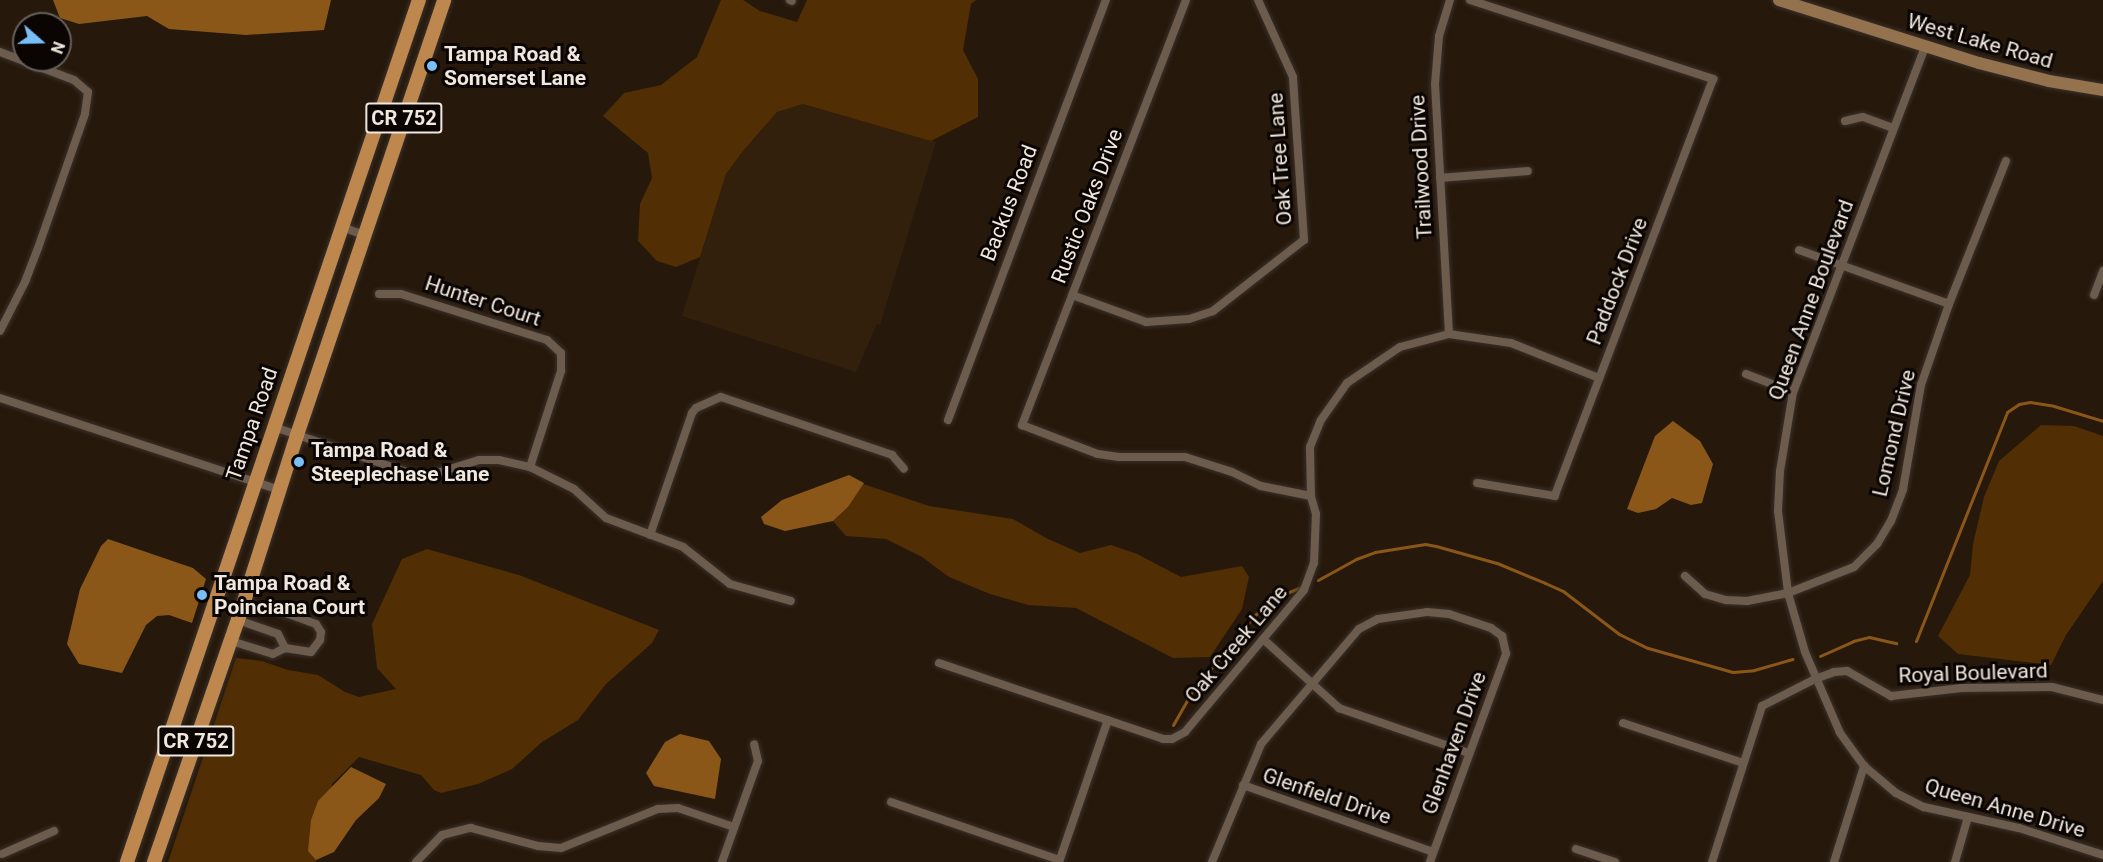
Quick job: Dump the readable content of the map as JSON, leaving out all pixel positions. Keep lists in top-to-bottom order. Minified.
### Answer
{"streets":{"main road":["CR 752","Tampa Road"],"street":["West Lake Road","Oak Tree Lane","Trailwood Drive","Backus Road","Rustic Oaks Drive","Paddock Drive","Queen Anne Boulevard","Hunter Court","Lomond Drive","Oak Creek Lane","Royal Boulevard","Glenhaven Drive","Glenfield Drive","Queen Anne Drive"]},"crossings":[["West Lake Road","Queen Anne Boulevard"],["Oak Tree Lane","Rustic Oaks Drive"],["Trailwood Drive","Oak Creek Lane"],["Rustic Oaks Drive","Oak Creek Lane"],["Paddock Drive","Oak Creek Lane"],["Queen Anne Boulevard","Lomond Drive"],["Queen Anne Boulevard","Royal Boulevard"],["Queen Anne Boulevard","Queen Anne Drive"],["Royal Boulevard","Queen Anne Drive"],["Glenhaven Drive","Glenfield Drive"]],"places":["Tampa Road & Somerset Lane","Tampa Road & Steeplechase Lane","Tampa Road & Poinciana Court"],"north":"right"}
